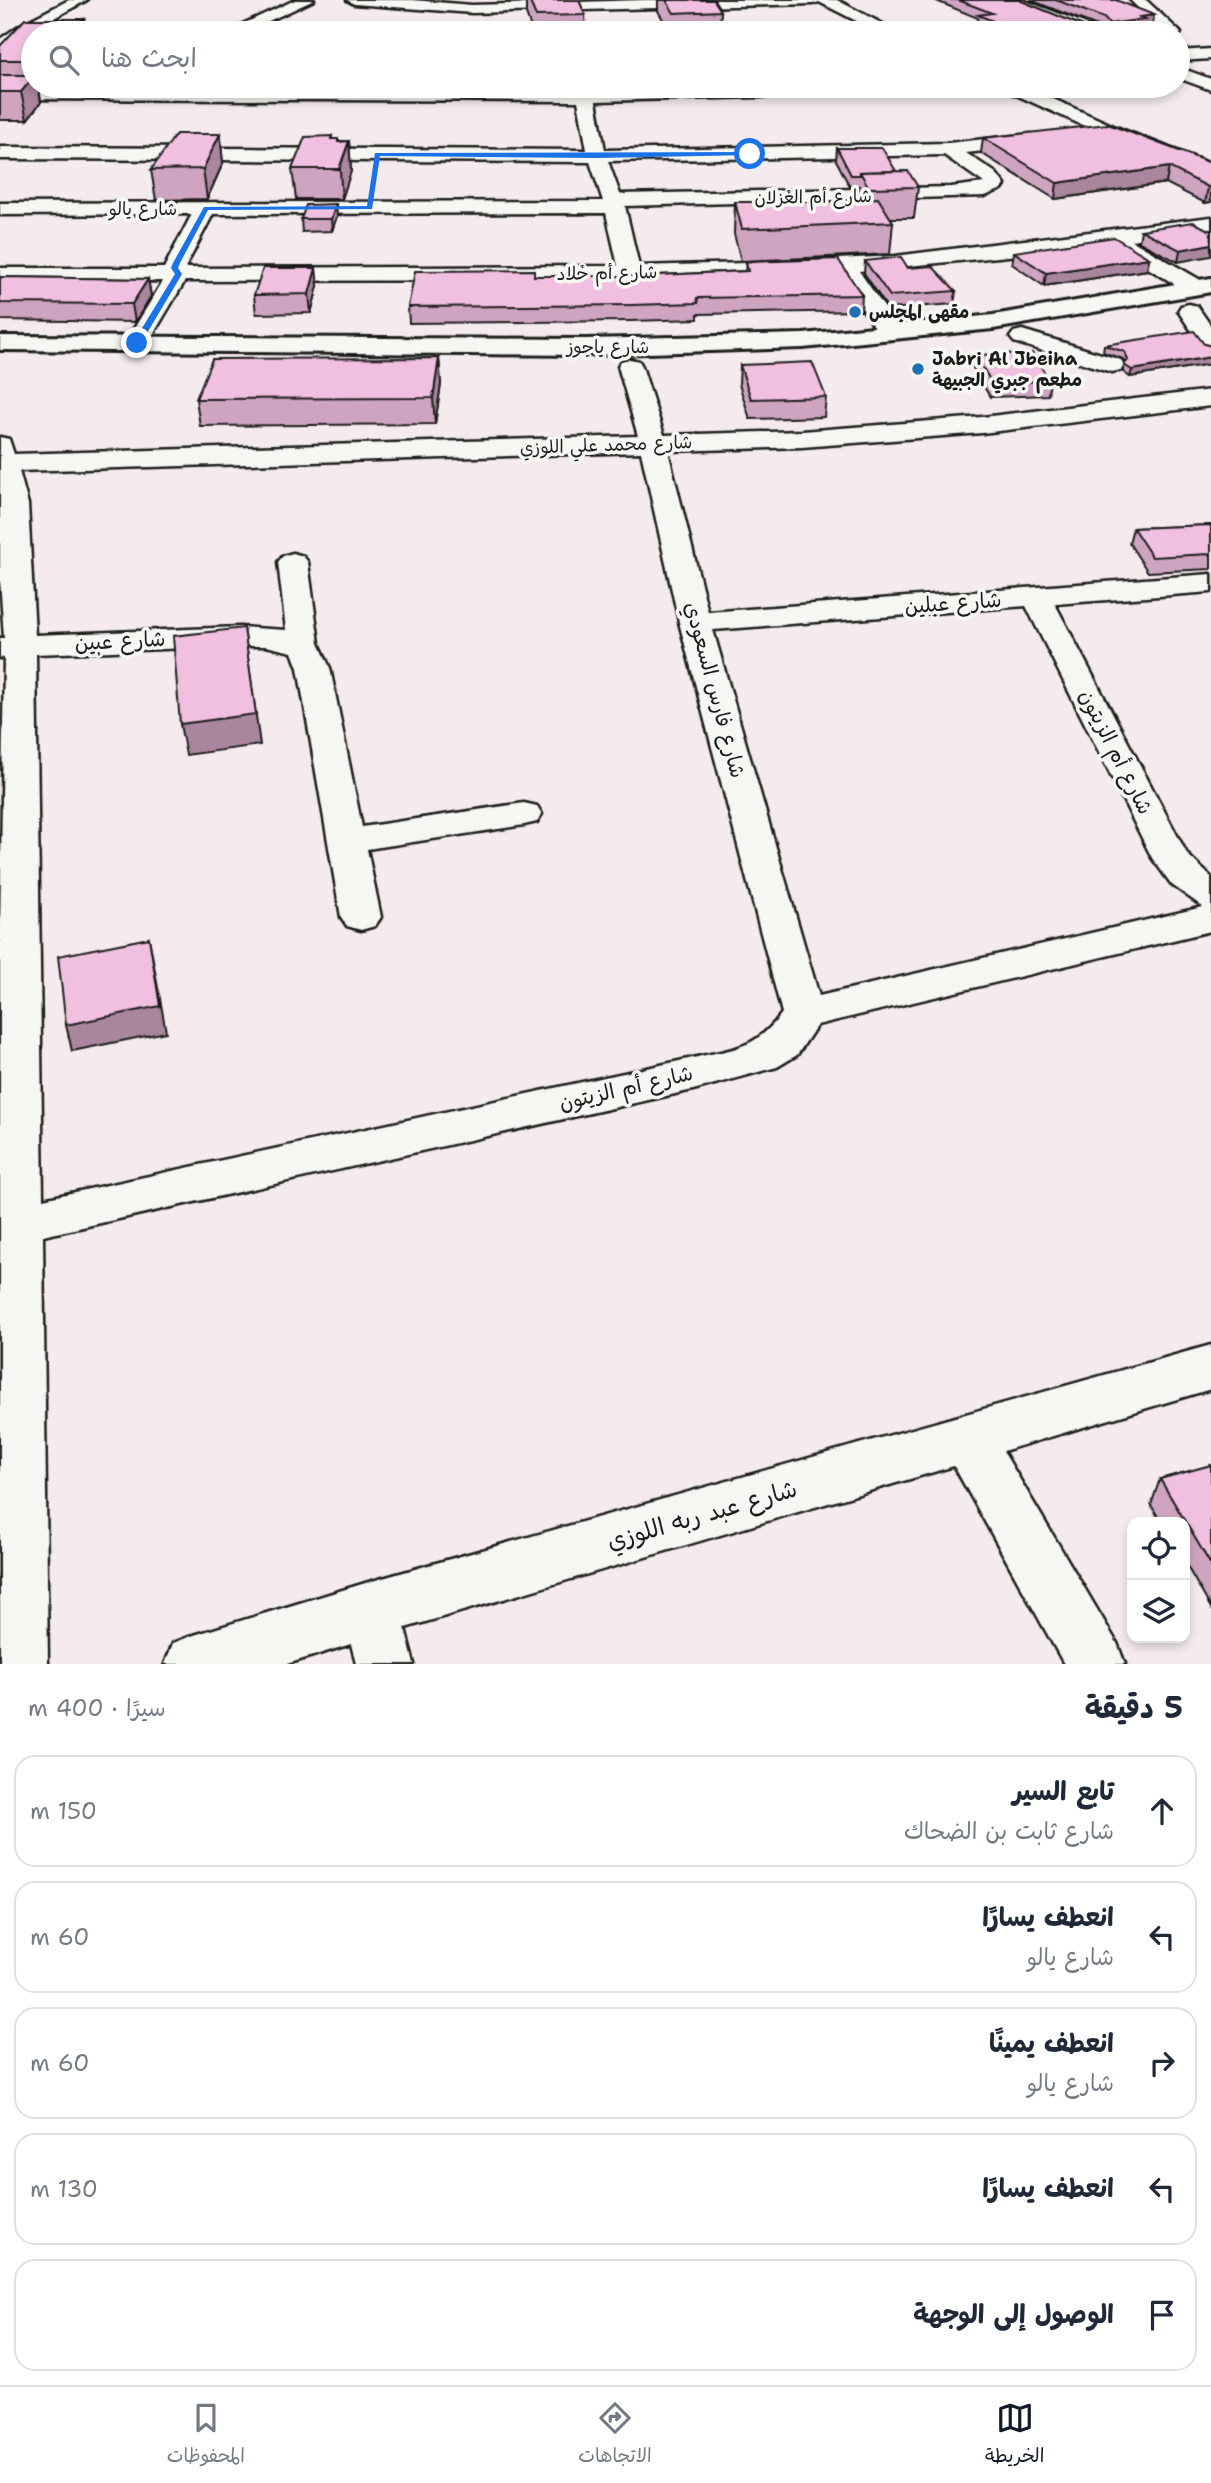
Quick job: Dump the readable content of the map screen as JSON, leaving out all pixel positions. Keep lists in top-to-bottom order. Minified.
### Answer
{"streets":{"main road":["شارع ياجوز"],"street":["شارع أم الغزلان","شارع يالو","شارع أم خلاد","شارع محمد علي اللوزي","شارع عبلين","شارع عبين","شارع فارس السعودي","شارع أم الزيتون","شارع عبد ربه اللوزي"]},"crossings":[["شارع أم الغزلان","شارع يالو"],["شارع ياجوز","شارع فارس السعودي"],["شارع محمد علي اللوزي","شارع فارس السعودي"],["شارع عبلين","شارع فارس السعودي"],["شارع عبلين","شارع أم الزيتون"],["شارع فارس السعودي","شارع أم الزيتون"]],"places":["مقهى المجلس","Jabri Al Jbeiha مطعم جبري الجبيهة"],"page":{"search":"ابحث هنا","heading":["5 دقيقة","سيرًا · 400 m"],"list":[["تابع السير","شارع ثابت بن الضحاك","150 m"],["انعطف يسارًا","شارع يالو","60 m"],["انعطف يمينًا","شارع يالو","60 m"],["انعطف يسارًا","130 m"],"الوصول إلى الوجهة"],"nav":["الخريطة","الاتجاهات","المحفوظات"]}}
